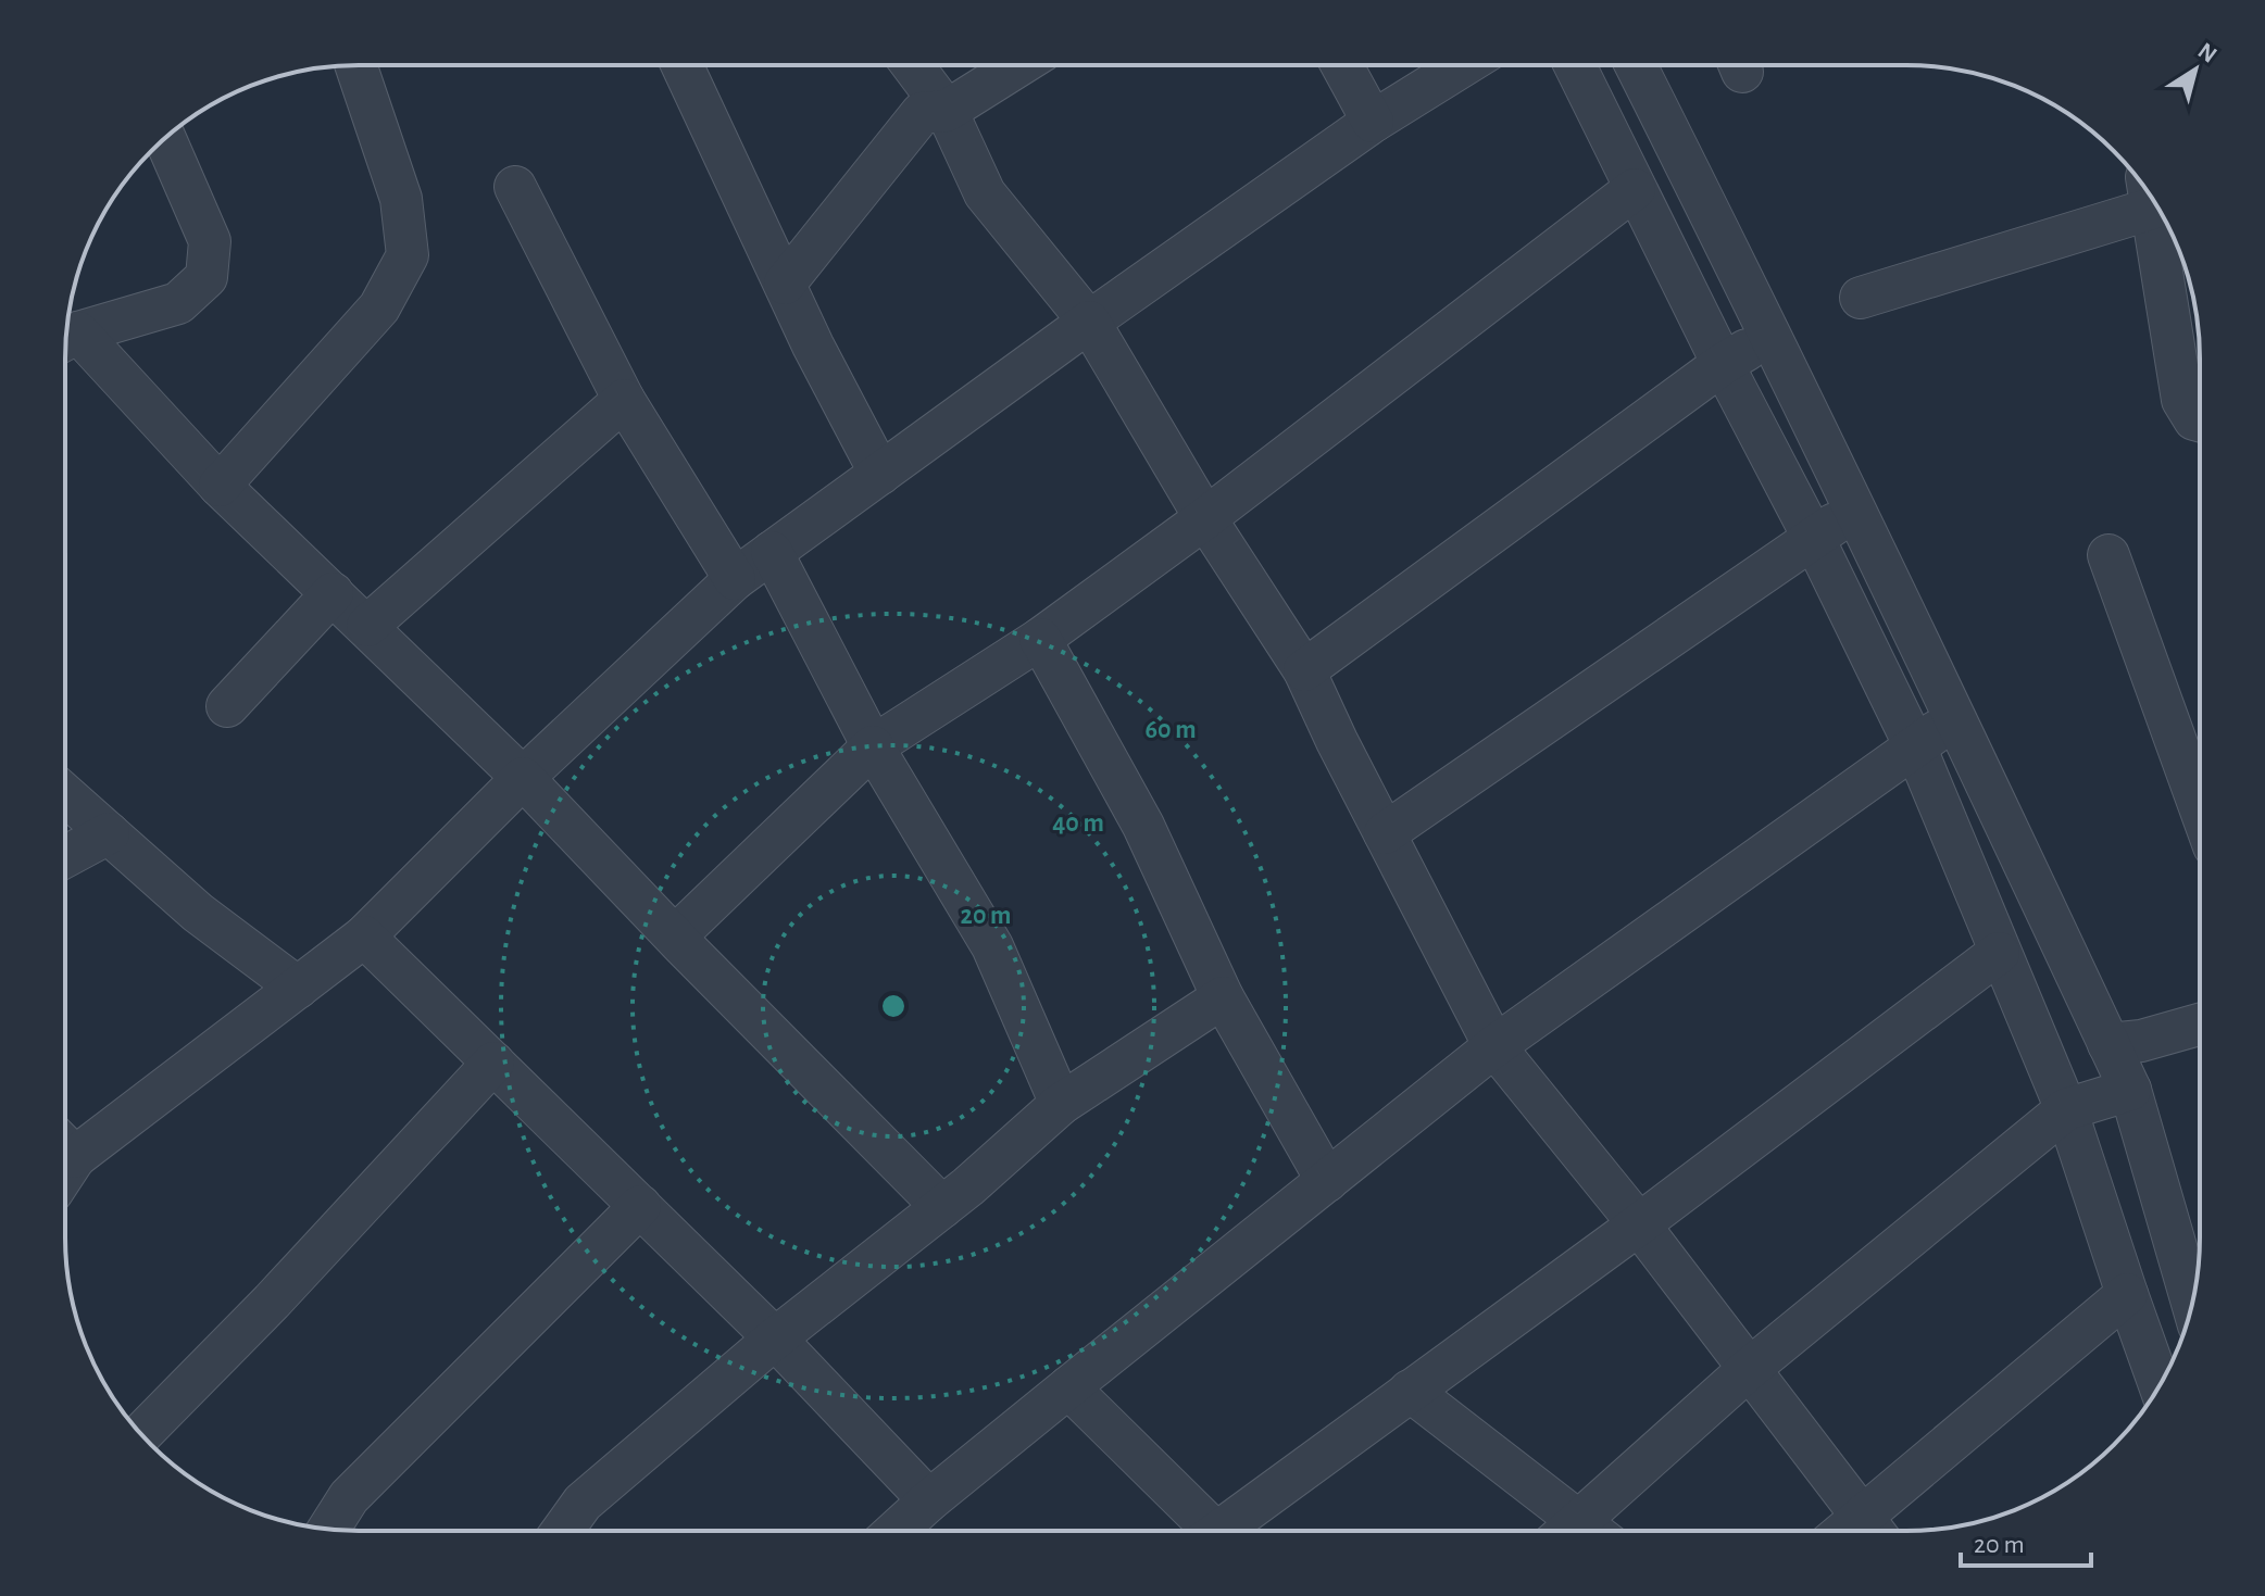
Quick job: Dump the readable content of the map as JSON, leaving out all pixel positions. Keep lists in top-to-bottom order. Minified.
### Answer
{"scale_bar":"20 m","north":"top right","rings":["60 m","40 m","20 m"]}
